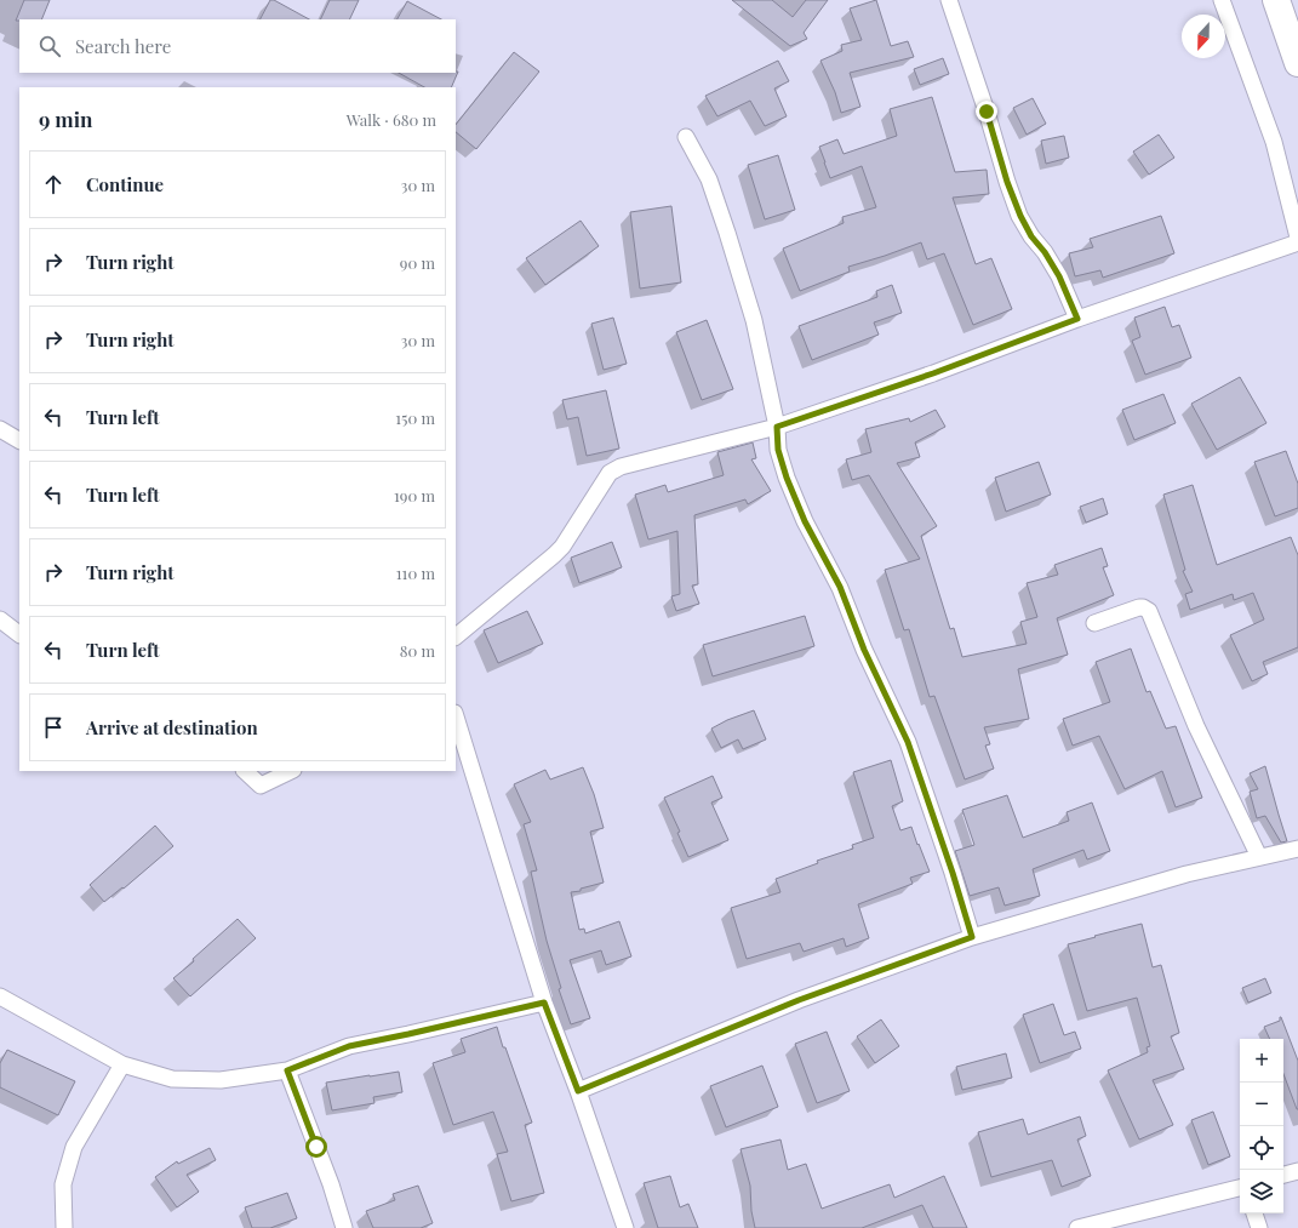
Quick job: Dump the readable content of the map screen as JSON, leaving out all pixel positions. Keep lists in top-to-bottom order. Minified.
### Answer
{"north":"bottom","page":{"search":"Search here","heading":["9 min","Walk · 680 m"],"list":[["Continue","30 m"],["Turn right","90 m"],["Turn right","30 m"],["Turn left","150 m"],["Turn left","190 m"],["Turn right","110 m"],["Turn left","80 m"],"Arrive at destination"],"map_buttons":["+","−"]}}
